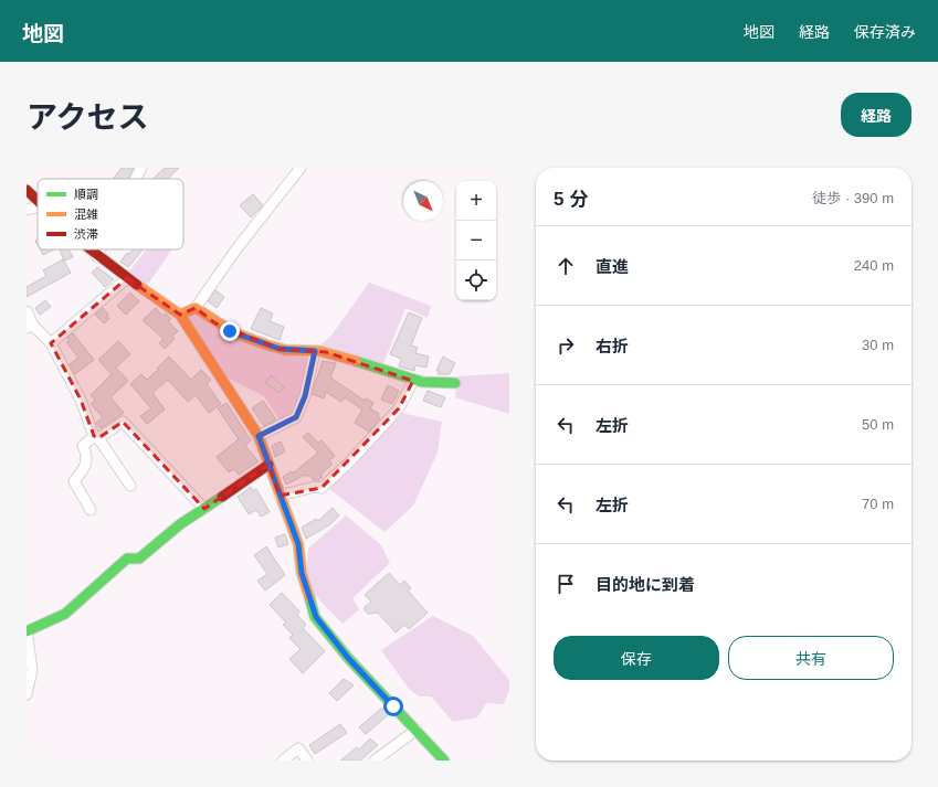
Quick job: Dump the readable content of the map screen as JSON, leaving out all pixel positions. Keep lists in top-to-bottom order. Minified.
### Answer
{"legend":["順調","混雑","渋滞"],"north":"bottom right","page":{"header":"地図","nav":["地図","経路","保存済み"],"title":"アクセス","buttons":["経路",["保存","共有"]],"heading":["5 分","徒歩 · 390 m"],"map_buttons":["+","−"],"list":[["直進","240 m"],["右折","30 m"],["左折","50 m"],["左折","70 m"],"目的地に到着"]}}
